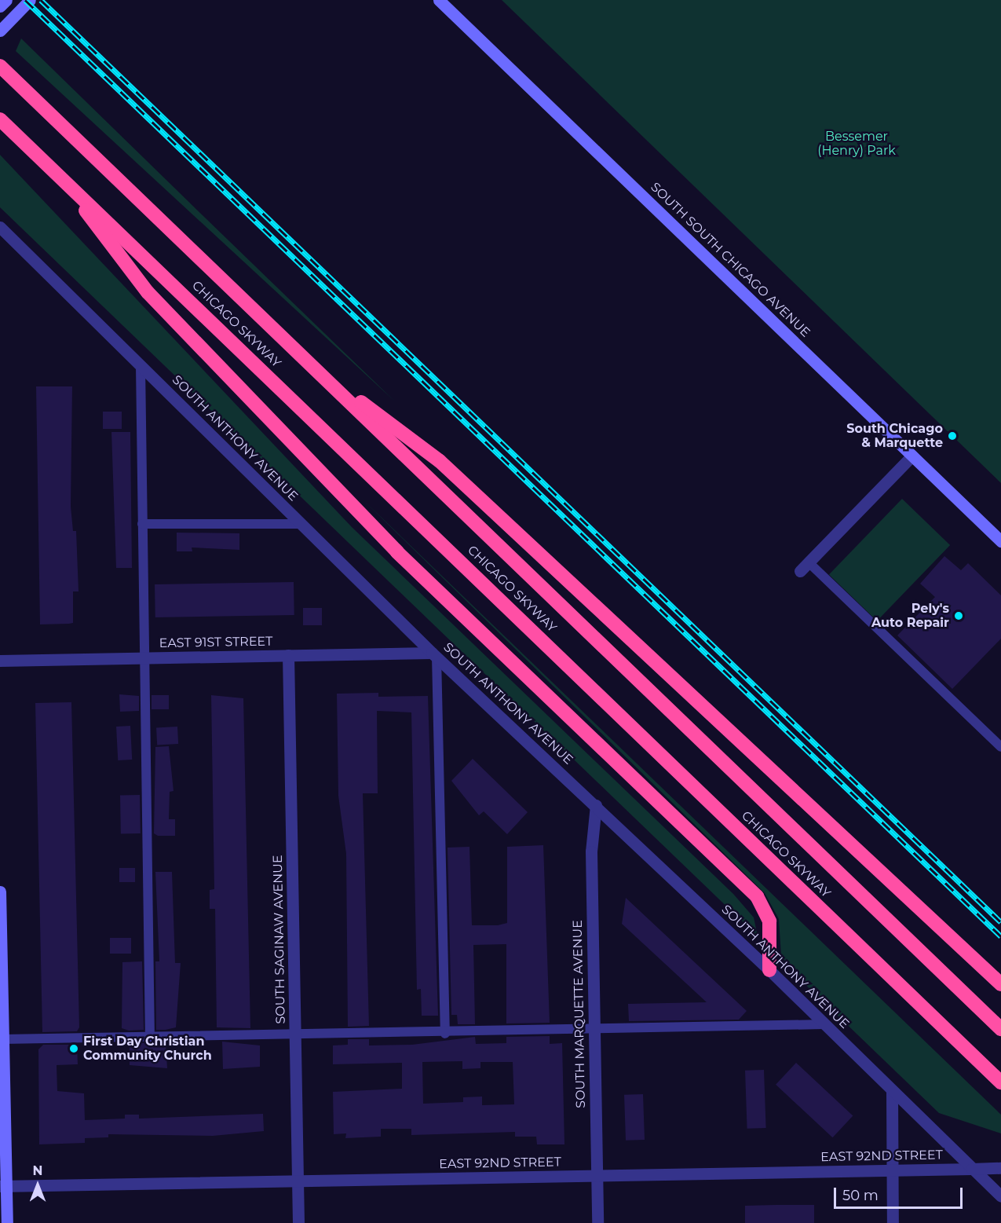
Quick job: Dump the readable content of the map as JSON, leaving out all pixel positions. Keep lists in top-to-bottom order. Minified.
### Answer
{"streets":{"highway":["CHICAGO SKYWAY"],"main road":["SOUTH SOUTH CHICAGO AVENUE"],"street":["SOUTH ANTHONY AVENUE","EAST 91ST STREET","SOUTH SAGINAW AVENUE","SOUTH MARQUETTE AVENUE","EAST 92ND STREET"]},"crossings":[["SOUTH ANTHONY AVENUE","EAST 91ST STREET"],["SOUTH ANTHONY AVENUE","SOUTH MARQUETTE AVENUE"],["SOUTH ANTHONY AVENUE","EAST 92ND STREET"],["EAST 91ST STREET","SOUTH SAGINAW AVENUE"],["SOUTH SAGINAW AVENUE","EAST 92ND STREET"],["SOUTH MARQUETTE AVENUE","EAST 92ND STREET"]],"parks":["Bessemer (Henry) Park"],"places":["South Chicago & Marquette","Pely's Auto Repair","First Day Christian Community Church"],"scale_bar":"50 m","north":"top"}
